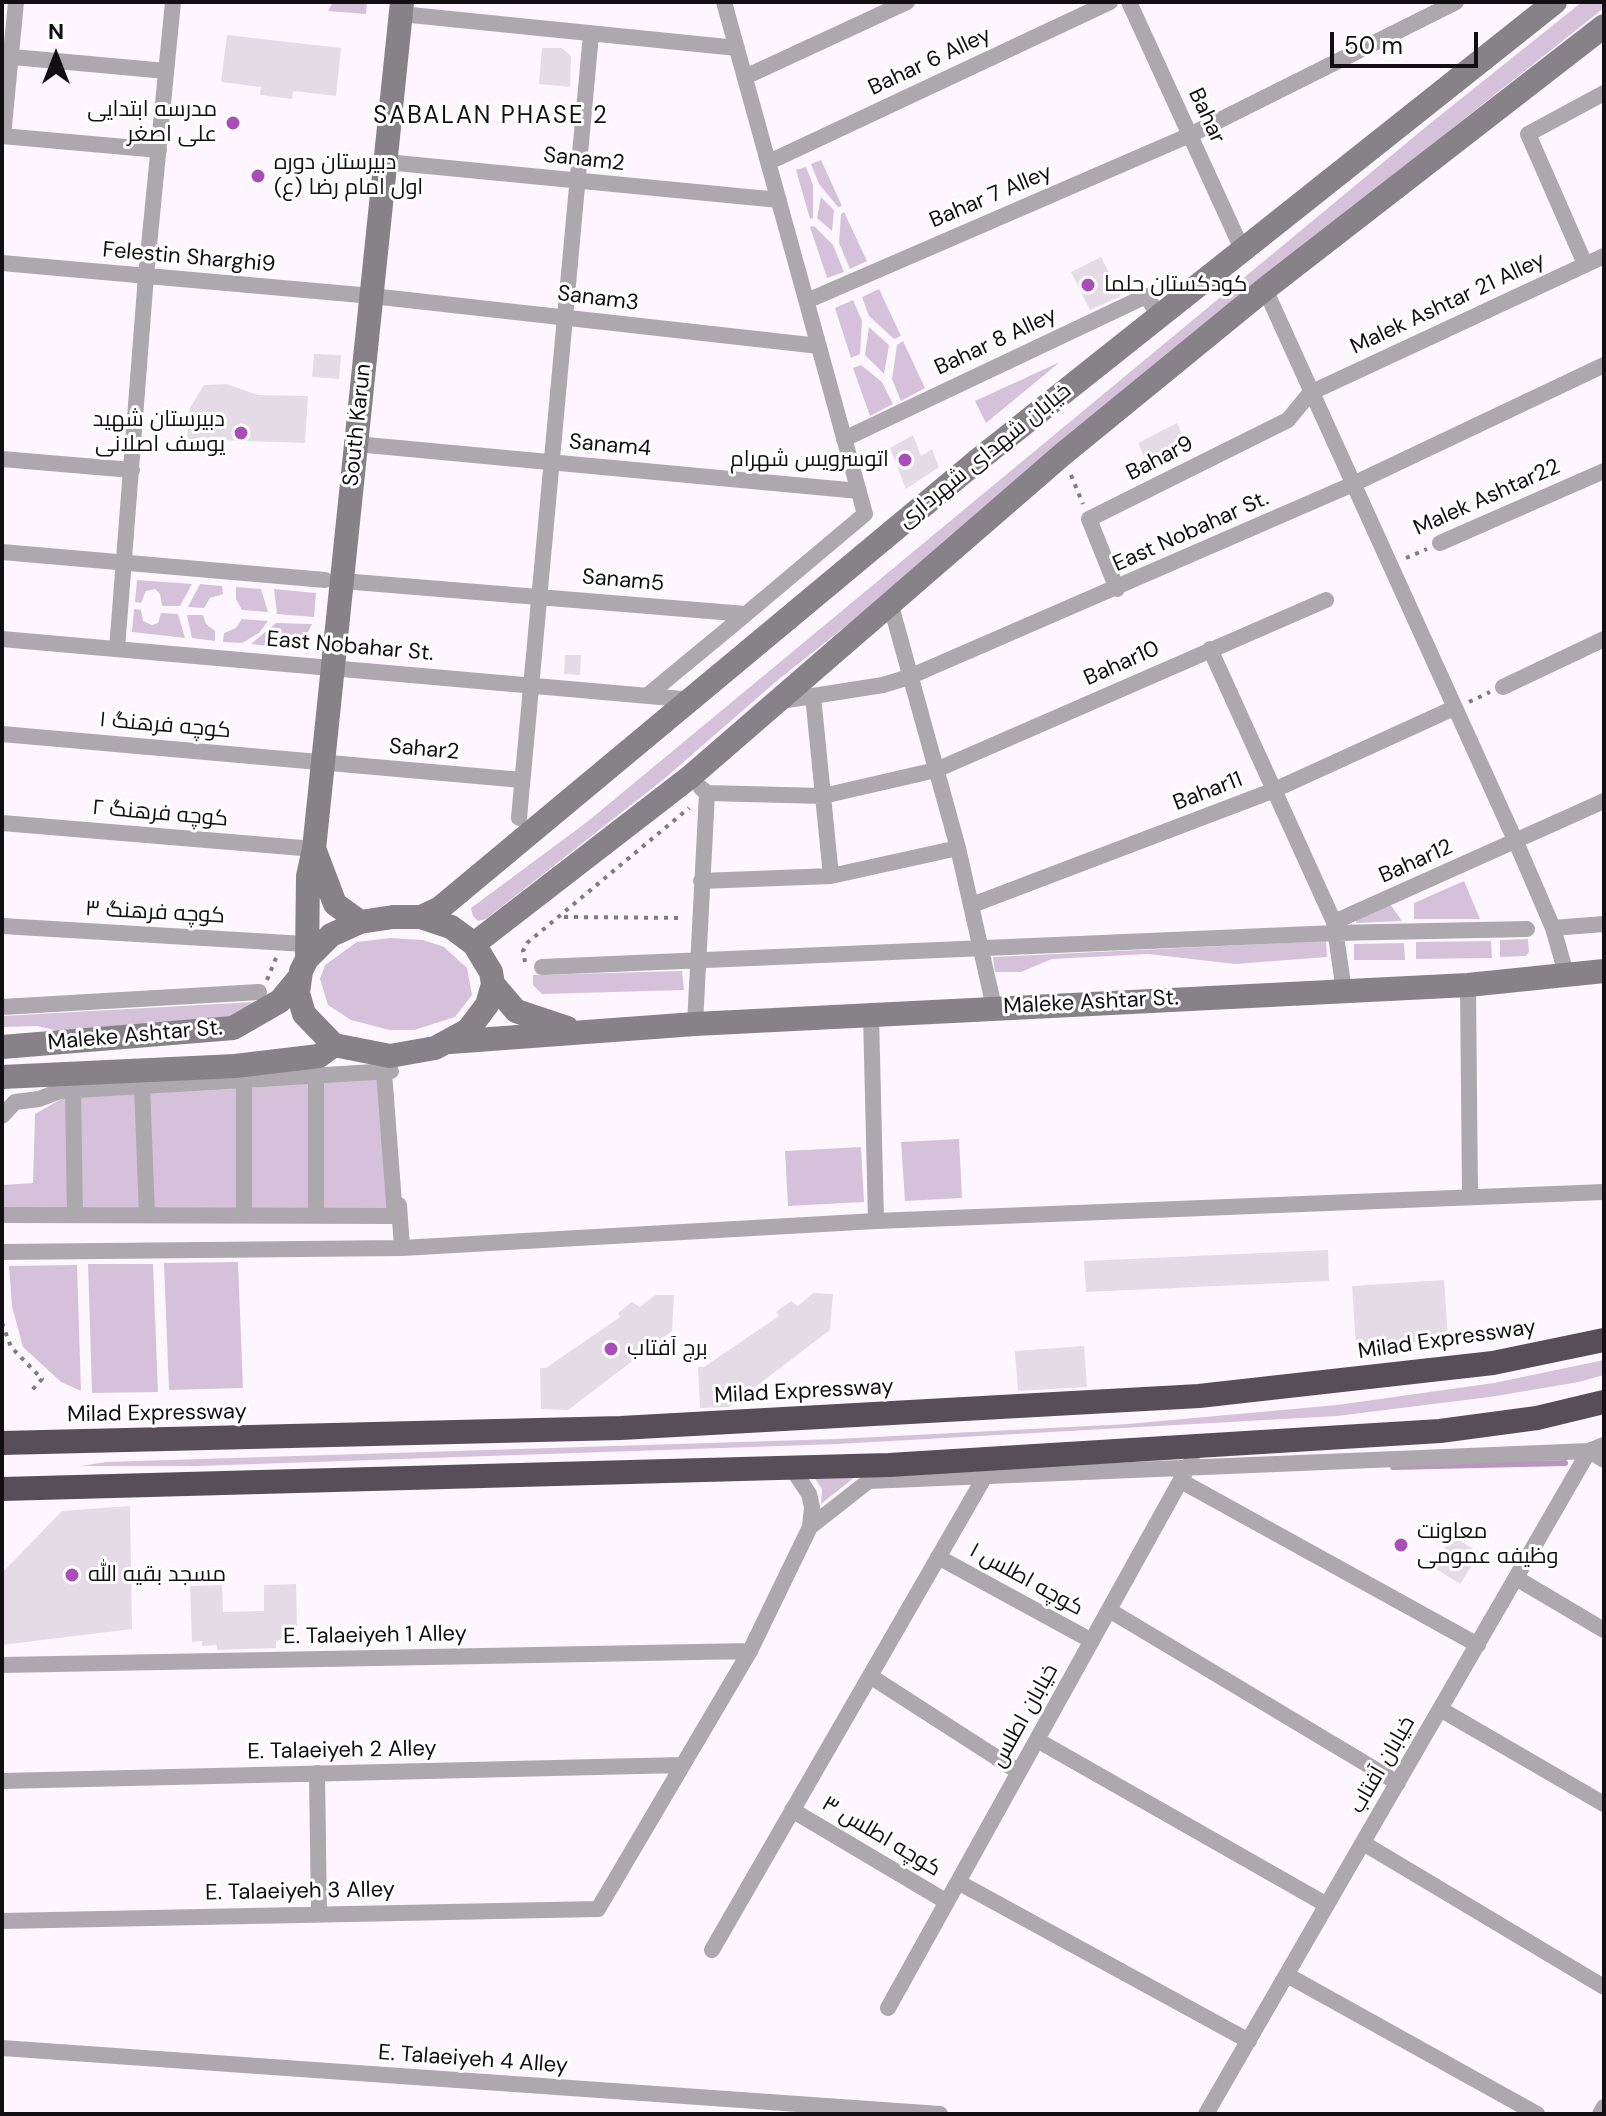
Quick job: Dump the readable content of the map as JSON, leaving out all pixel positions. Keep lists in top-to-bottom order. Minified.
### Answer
{"streets":{"highway":["Milad Expressway"],"main road":["South Karun","خیابان شهدای شهرداری","Maleke Ashtar St."],"street":["Bahar 6 Alley","Bahar","Sanam2","Bahar 7 Alley","Felestin Sharghi9","Sanam3","Malek Ashtar 21 Alley","Bahar 8 Alley","Sanam4","Bahar9","Malek Ashtar22","East Nobahar St.","Sanam5","Bahar10","کوچه فرهنگ ۱","Sahar2","Bahar11","کوچه فرهنگ ۲","Bahar12","کوچه فرهنگ ۳","کوچه اطلس ۱","E. Talaeiyeh 1 Alley","خیابان اطلس","E. Talaeiyeh 2 Alley","خیابان آفتاب","کوچه اطلس ۳","E. Talaeiyeh 3 Alley","E. Talaeiyeh 4 Alley"]},"crossings":[["Bahar","Bahar 7 Alley"],["Bahar","خیابان شهدای شهرداری"],["Sanam2","South Karun"],["Felestin Sharghi9","Sanam3"],["Felestin Sharghi9","South Karun"],["Sanam3","South Karun"],["Malek Ashtar 21 Alley","Bahar9"],["Bahar 8 Alley","خیابان شهدای شهرداری"],["South Karun","Sanam4"],["South Karun","خیابان شهدای شهرداری"],["South Karun","East Nobahar St."],["South Karun","Sanam5"],["South Karun","کوچه فرهنگ ۱"],["South Karun","Sahar2"],["South Karun","کوچه فرهنگ ۲"],["South Karun","کوچه فرهنگ ۳"],["South Karun","Maleke Ashtar St."],["خیابان شهدای شهرداری","East Nobahar St."],["خیابان شهدای شهرداری","کوچه فرهنگ ۳"],["خیابان شهدای شهرداری","Maleke Ashtar St."],["کوچه فرهنگ ۱","Sahar2"],["کوچه فرهنگ ۳","Maleke Ashtar St."],["کوچه اطلس ۱","خیابان اطلس"],["خیابان اطلس","کوچه اطلس ۳"],["E. Talaeiyeh 2 Alley","E. Talaeiyeh 3 Alley"]],"districts":["SABALAN PHASE 2"],"places":["مدرسه ابتدایی علی اصغر","دبیرستان دوره اول امام رضا (ع)","کودکستان حلما","دبیرستان شهید یوسف اصلانی","اتوسرویس شهرام","برج آفتاب","معاونت وظیفه عمومی","مسجد بقیه الله"],"scale_bar":"50 m","north":"top"}
